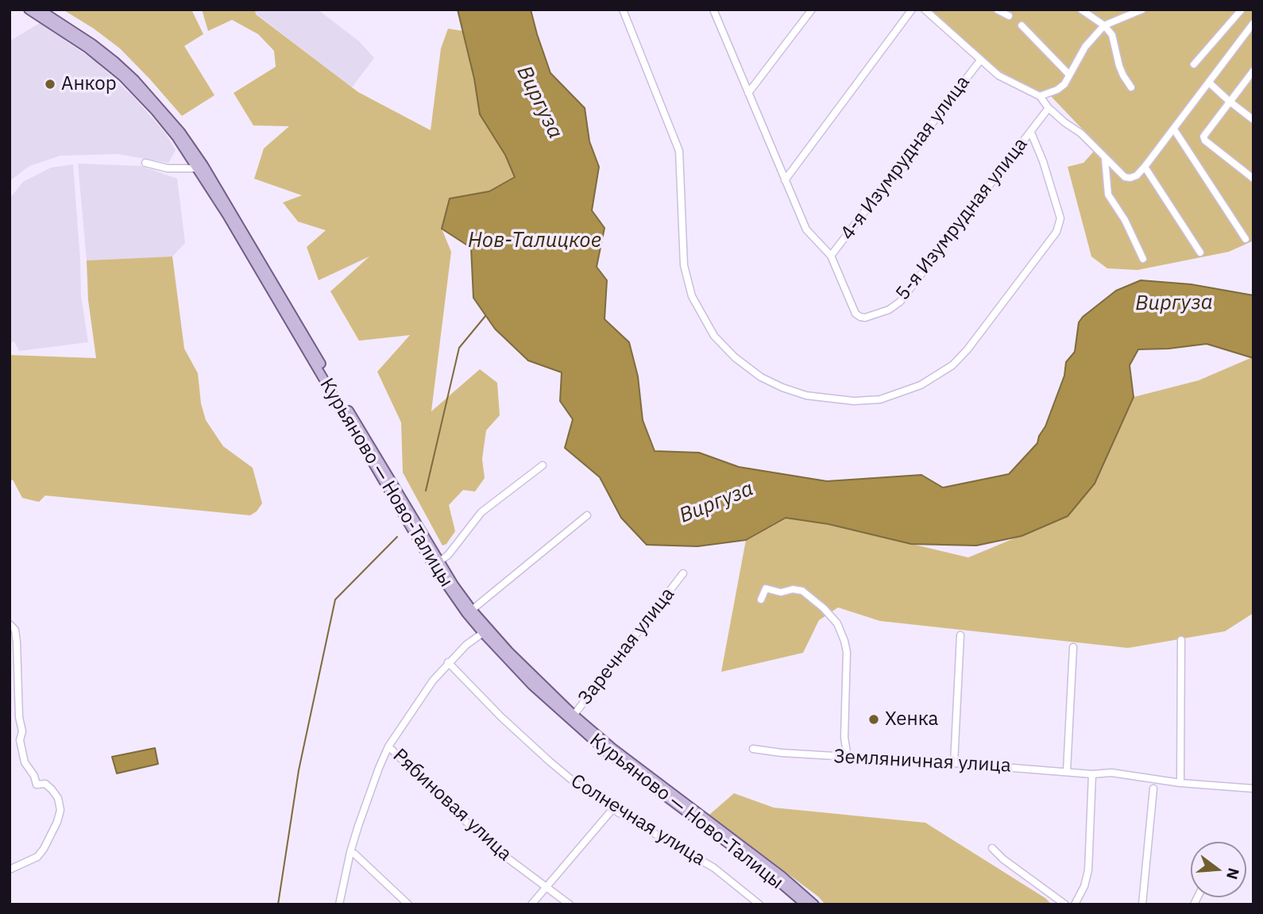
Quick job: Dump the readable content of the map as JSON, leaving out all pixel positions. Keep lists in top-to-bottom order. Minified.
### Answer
{"streets":{"main road":["Курьяново — Ново-Талицы"],"street":["4-я Изумрудная улица","5-я Изумрудная улица","Заречная улица","Земляничная улица","Рябиновая улица","Солнечная улица"]},"crossings":[["4-я Изумрудная улица","5-я Изумрудная улица"],["Курьяново — Ново-Талицы","Заречная улица"]],"water":["Виргуза","Нов-Талицкое"],"places":["Анкор","Хенка"],"north":"right"}
